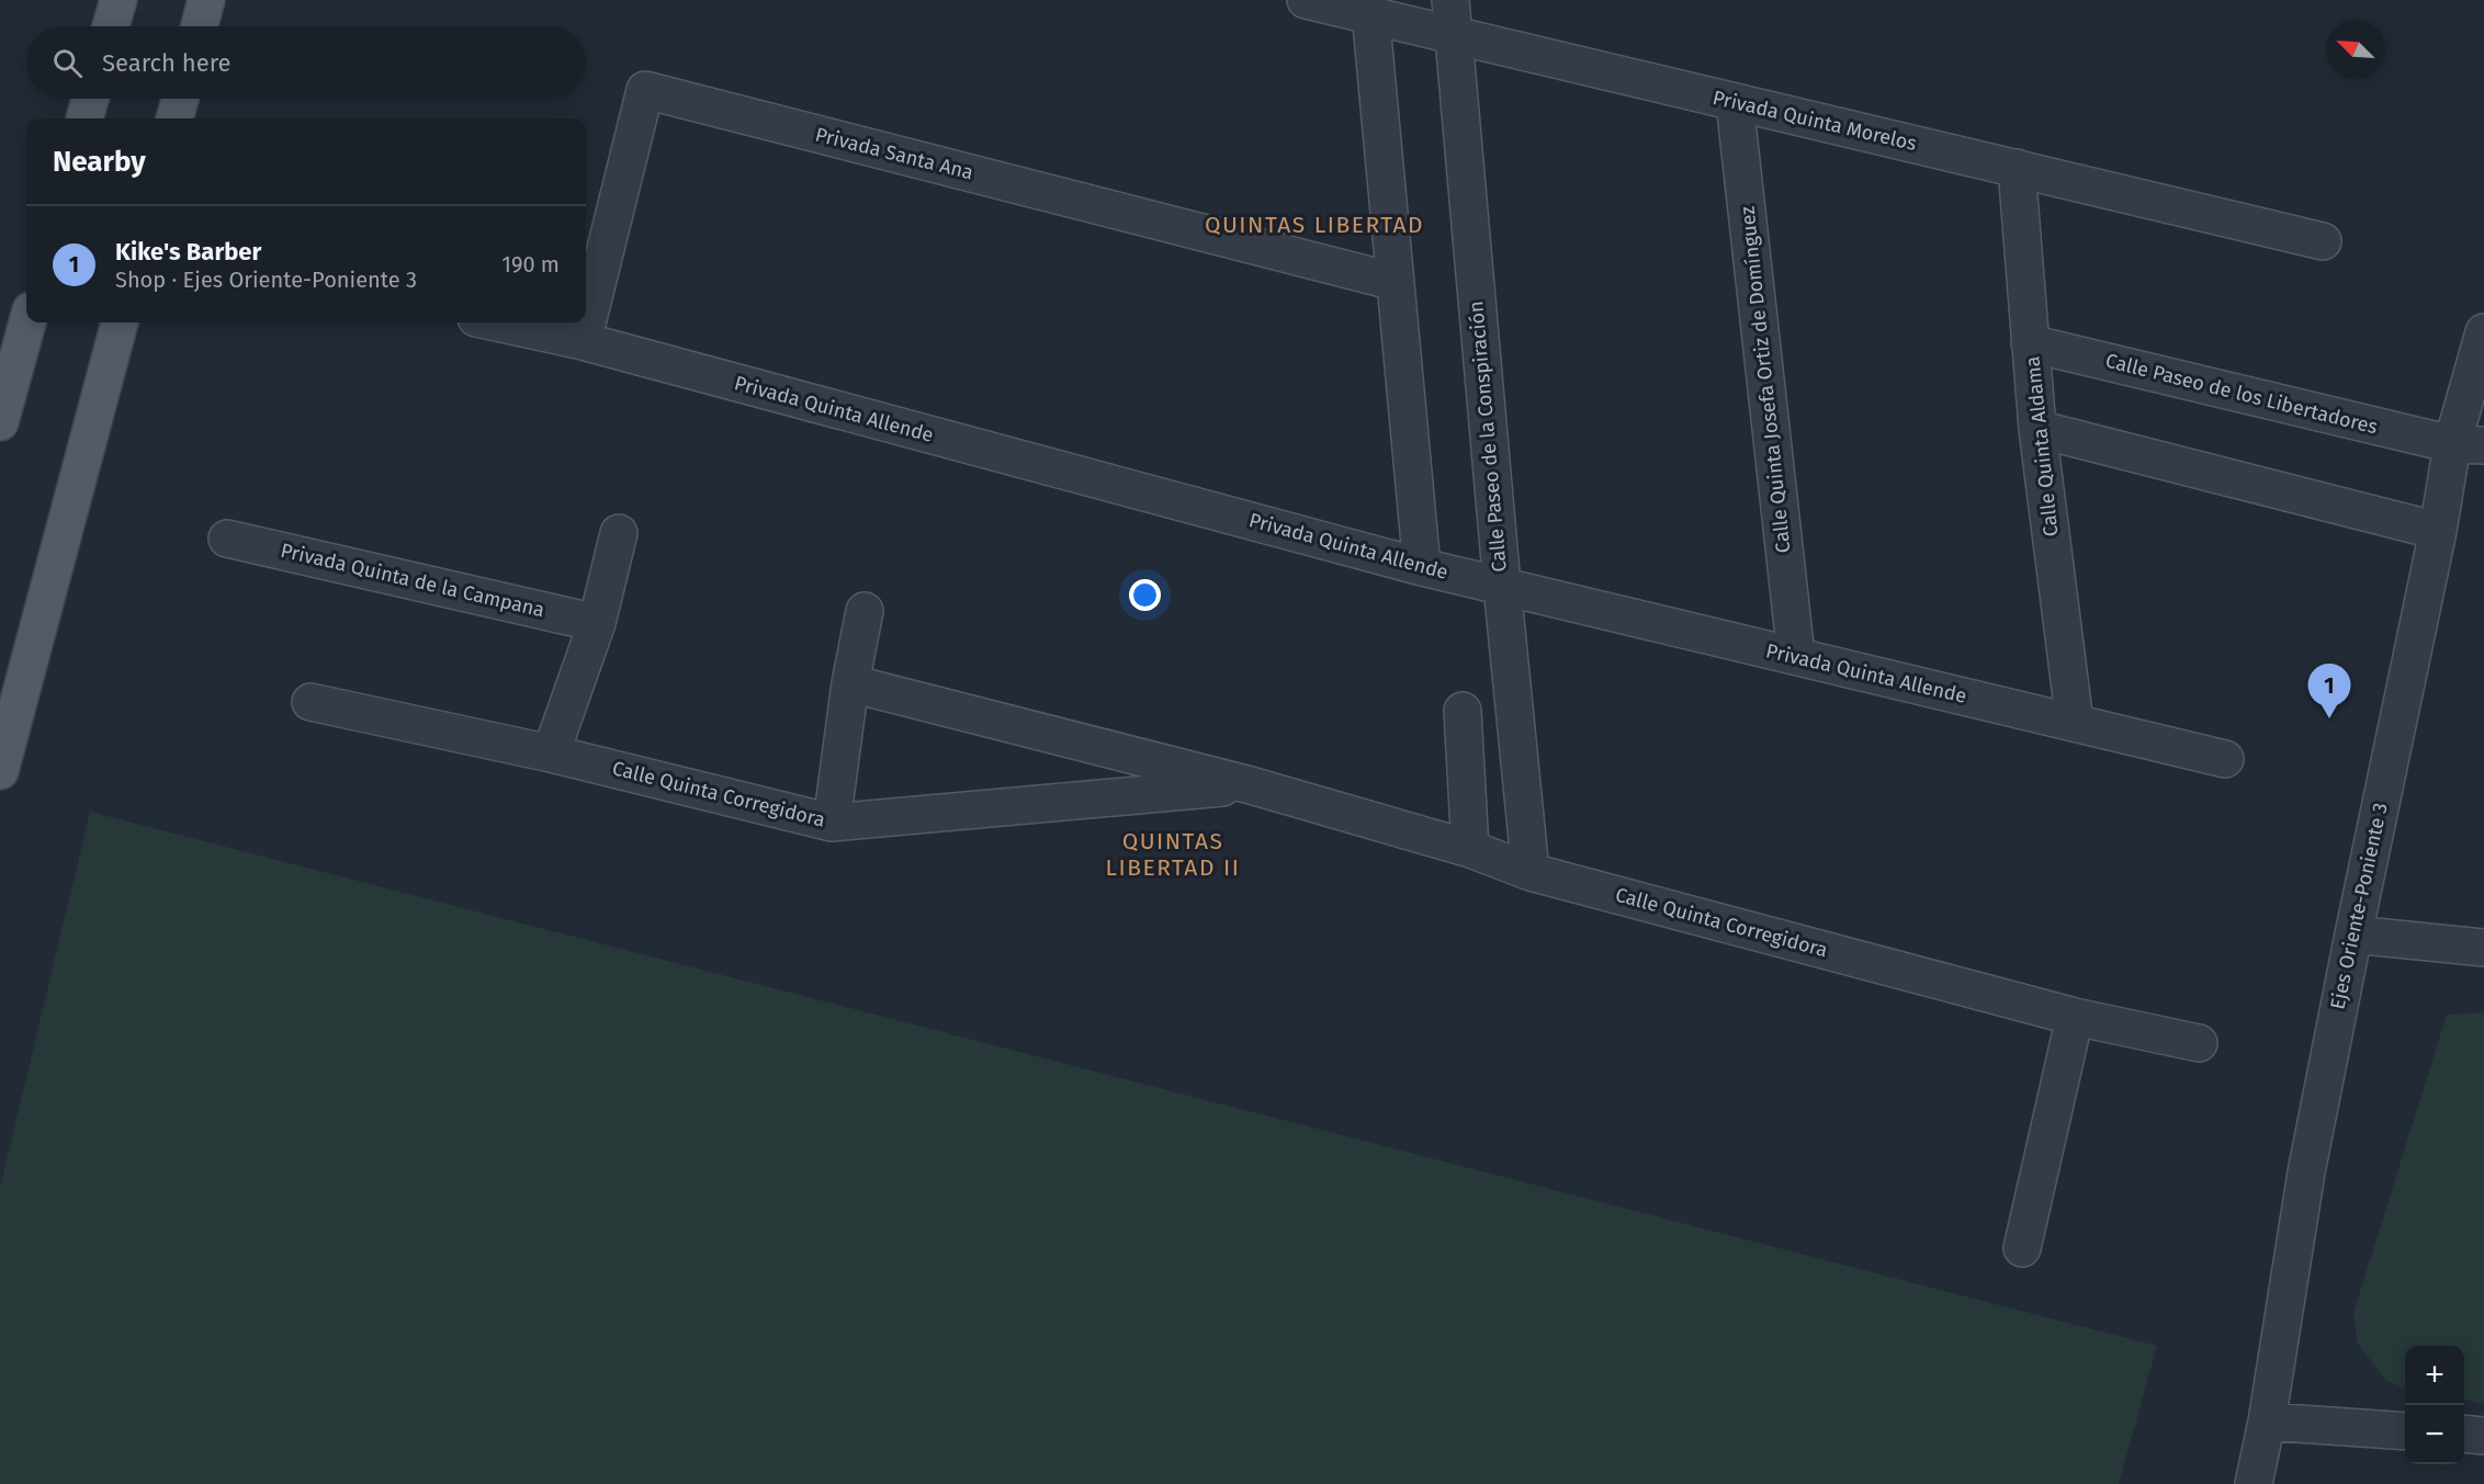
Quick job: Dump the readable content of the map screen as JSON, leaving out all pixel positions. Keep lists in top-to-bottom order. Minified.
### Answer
{"streets":{"street":["Privada Quinta Morelos","Privada Santa Ana","Calle Quinta Josefa Ortiz de Domínguez","Calle Paseo de los Libertadores","Privada Quinta Allende","Calle Paseo de la Conspiración","Calle Quinta Aldama","Privada Quinta de la Campana","Calle Quinta Corregidora","Ejes Oriente-Poniente 3"]},"crossings":[["Privada Quinta Morelos","Calle Quinta Josefa Ortiz de Domínguez"],["Privada Quinta Morelos","Calle Paseo de la Conspiración"],["Privada Quinta Morelos","Calle Quinta Aldama"],["Privada Santa Ana","Privada Quinta Allende"],["Calle Quinta Josefa Ortiz de Domínguez","Privada Quinta Allende"],["Calle Paseo de los Libertadores","Calle Quinta Aldama"],["Calle Paseo de los Libertadores","Ejes Oriente-Poniente 3"],["Privada Quinta Allende","Calle Paseo de la Conspiración"],["Privada Quinta Allende","Calle Quinta Aldama"],["Calle Paseo de la Conspiración","Calle Quinta Corregidora"]],"districts":["QUINTAS LIBERTAD","QUINTAS LIBERTAD II"],"north":"top left","page":{"search":"Search here","heading":"Nearby","list":[{"mark":"1","name":"Kike's Barber","note":"Shop · Ejes Oriente-Poniente 3","value":"190 m"}],"pins":"1","map_buttons":["+","−"]}}
